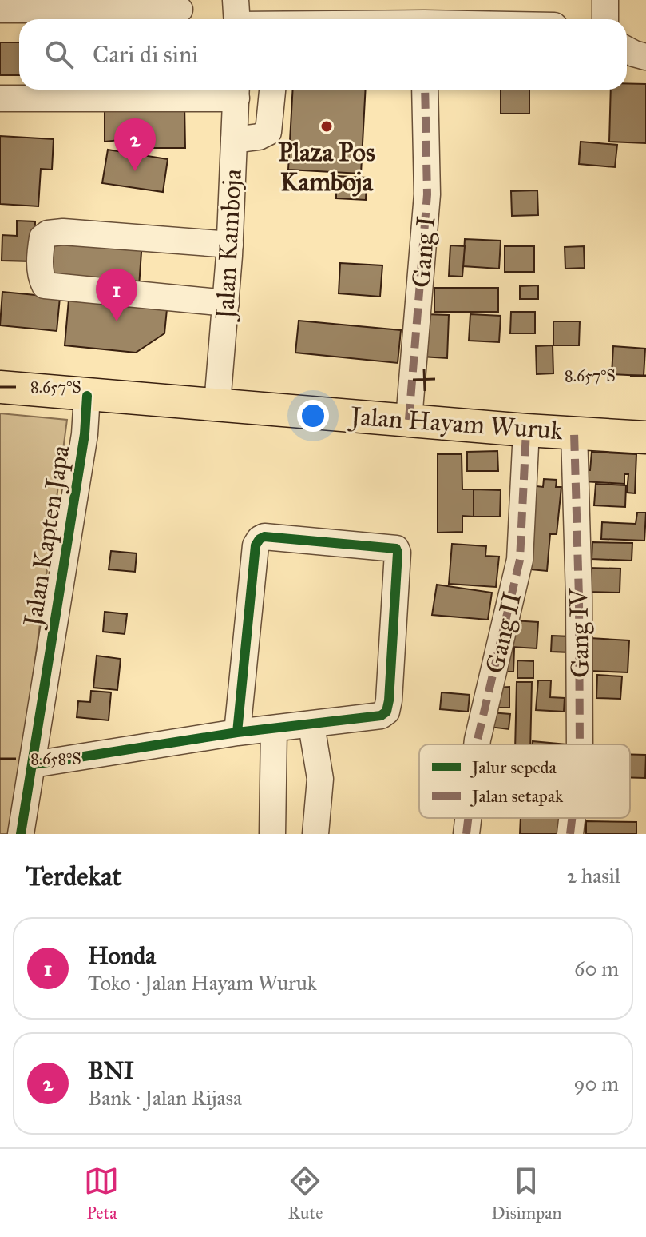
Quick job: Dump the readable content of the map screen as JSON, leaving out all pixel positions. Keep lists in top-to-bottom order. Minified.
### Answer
{"streets":{"main road":["Jalan Hayam Wuruk"],"street":["Jalan Kamboja","Gang I","Jalan Kapten Japa","Gang II","Gang IV"]},"crossings":[["Jalan Kamboja","Jalan Hayam Wuruk"],["Gang I","Jalan Hayam Wuruk"],["Jalan Hayam Wuruk","Jalan Kapten Japa"],["Jalan Hayam Wuruk","Gang II"],["Jalan Hayam Wuruk","Gang IV"]],"places":["Plaza Pos Kamboja"],"legend":["Jalur sepeda","Jalan setapak"],"page":{"search":"Cari di sini","pins":["2","1"],"heading":["Terdekat","2 hasil"],"list":[{"mark":"1","name":"Honda","note":"Toko · Jalan Hayam Wuruk","value":"60 m"},{"mark":"2","name":"BNI","note":"Bank · Jalan Rijasa","value":"90 m"}],"nav":["Peta","Rute","Disimpan"]},"coordinates":["8.657°S","8.658°S"]}
